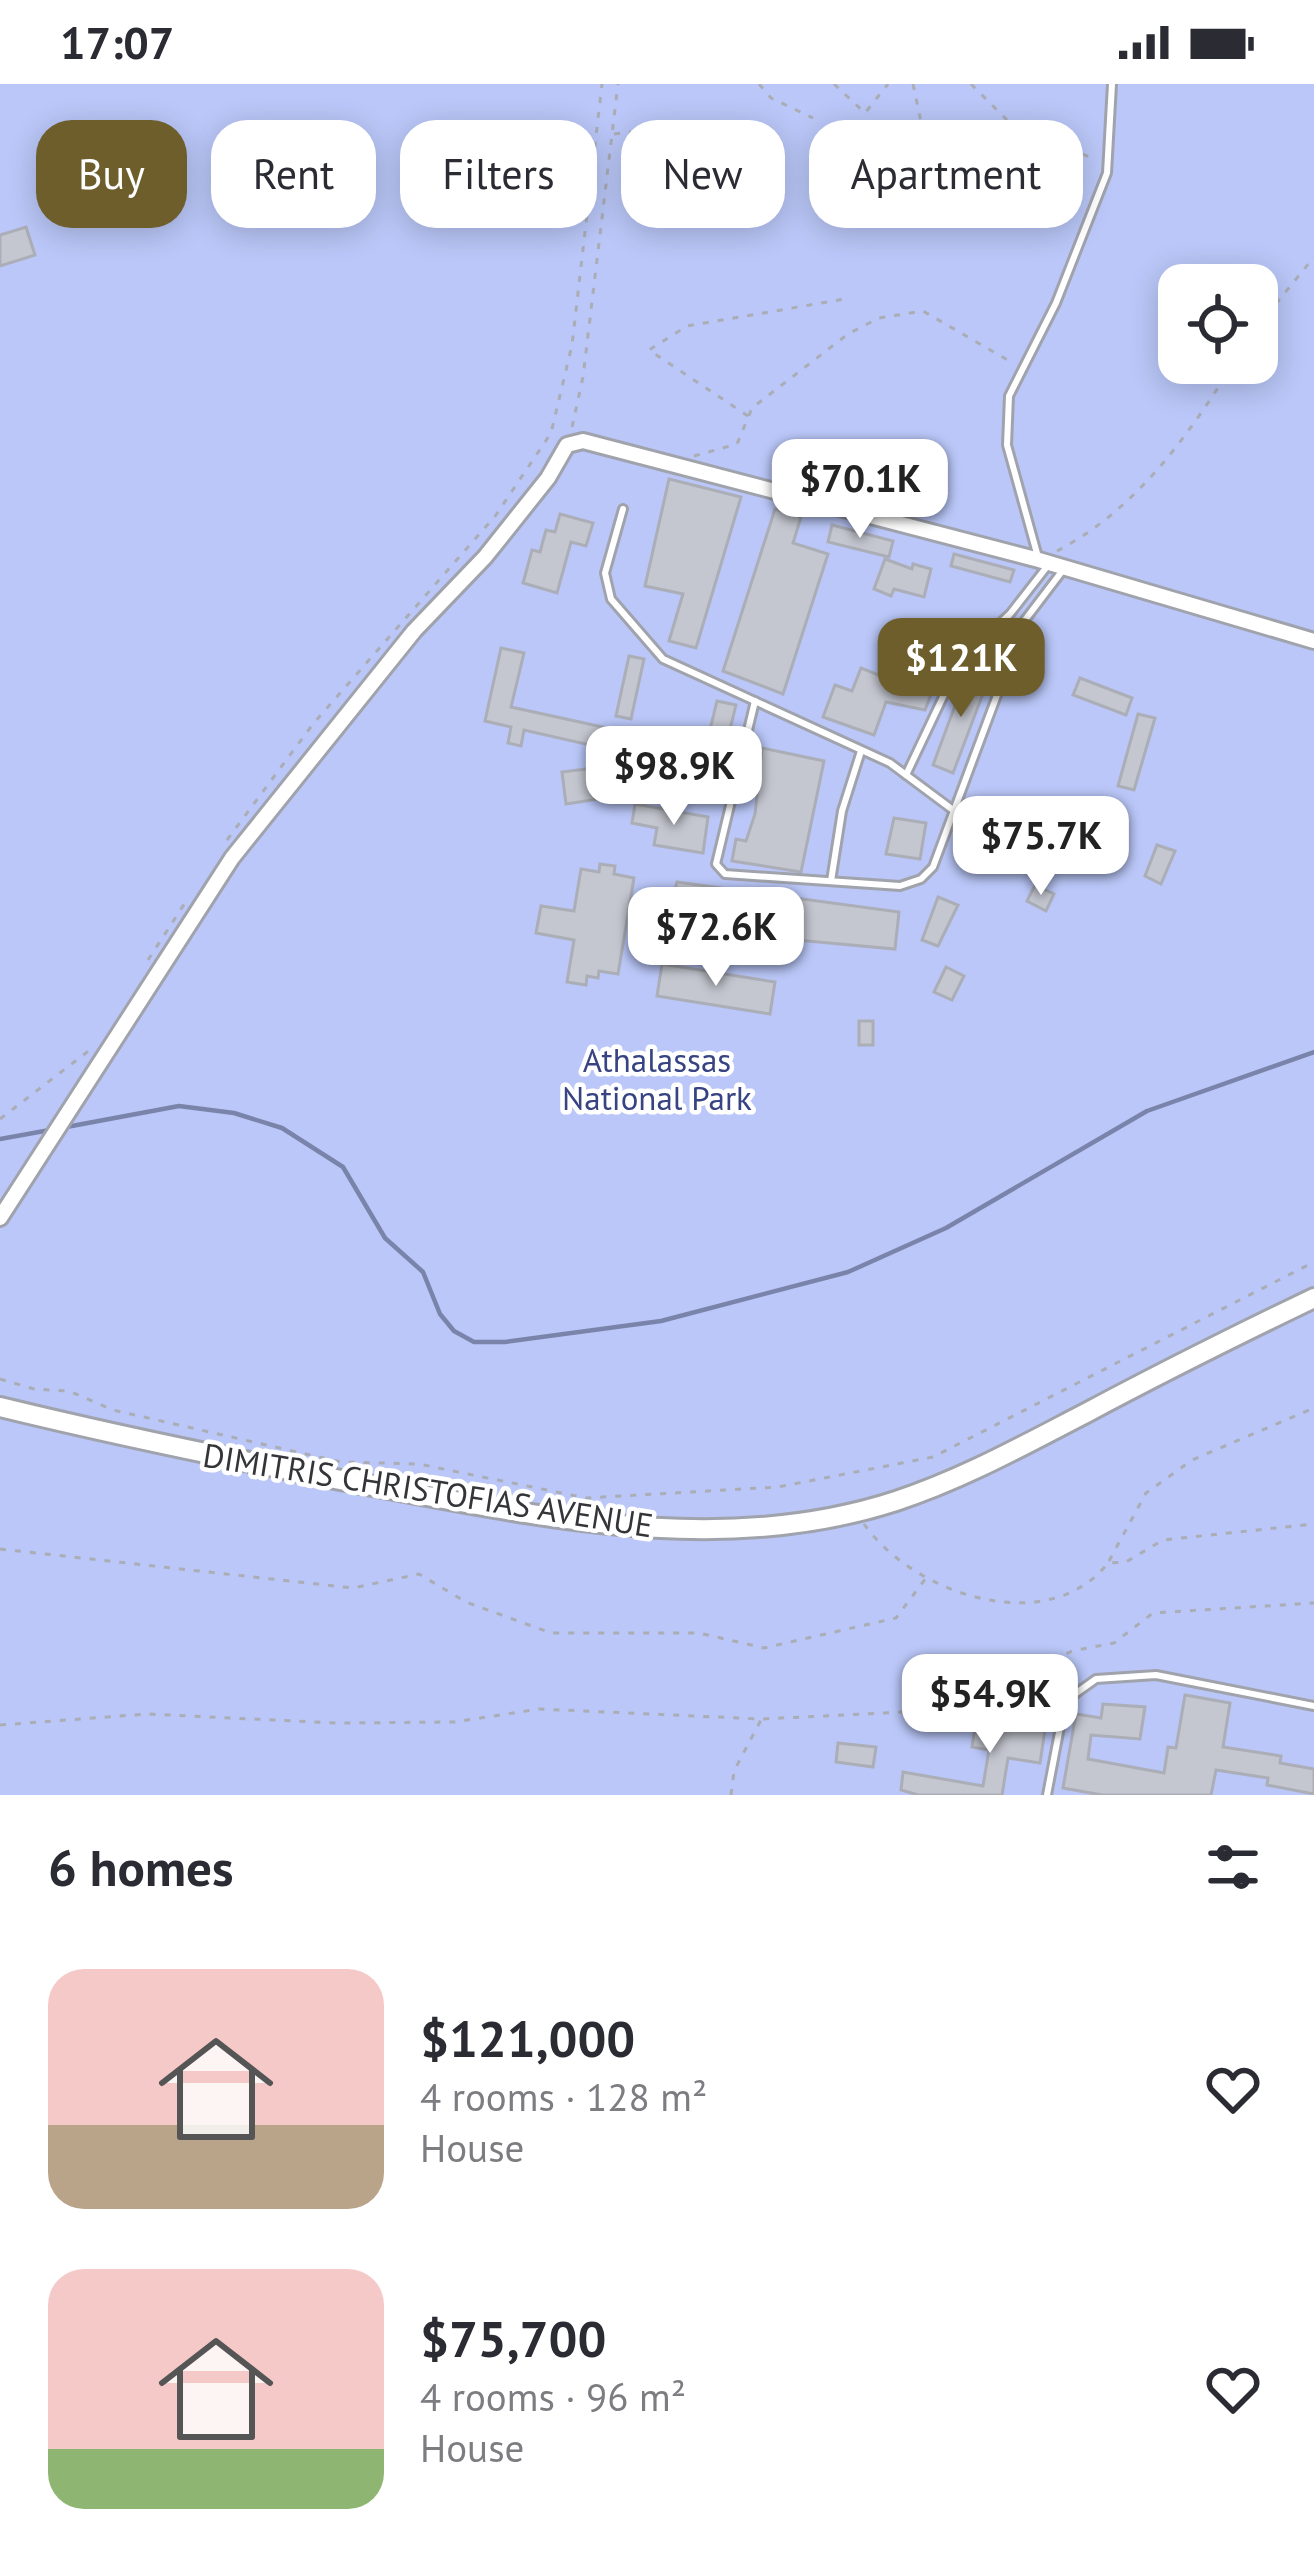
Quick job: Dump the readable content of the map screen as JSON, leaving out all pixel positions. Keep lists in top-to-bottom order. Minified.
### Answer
{"streets":{"main road":["DIMITRIS CHRISTOFIAS AVENUE"]},"parks":["Athalassas National Park"],"page":{"status":"17:07","chip":["Buy","Rent","Filters","New","Apartment"],"price":["$70.1K","$121K","$98.9K","$75.7K","$72.6K","$54.9K"],"heading":"6 homes","list":[{"name":"$121,000","note":"4 rooms · 128 m² · House"},{"name":"$75,700","note":"4 rooms · 96 m² · House"}]}}
